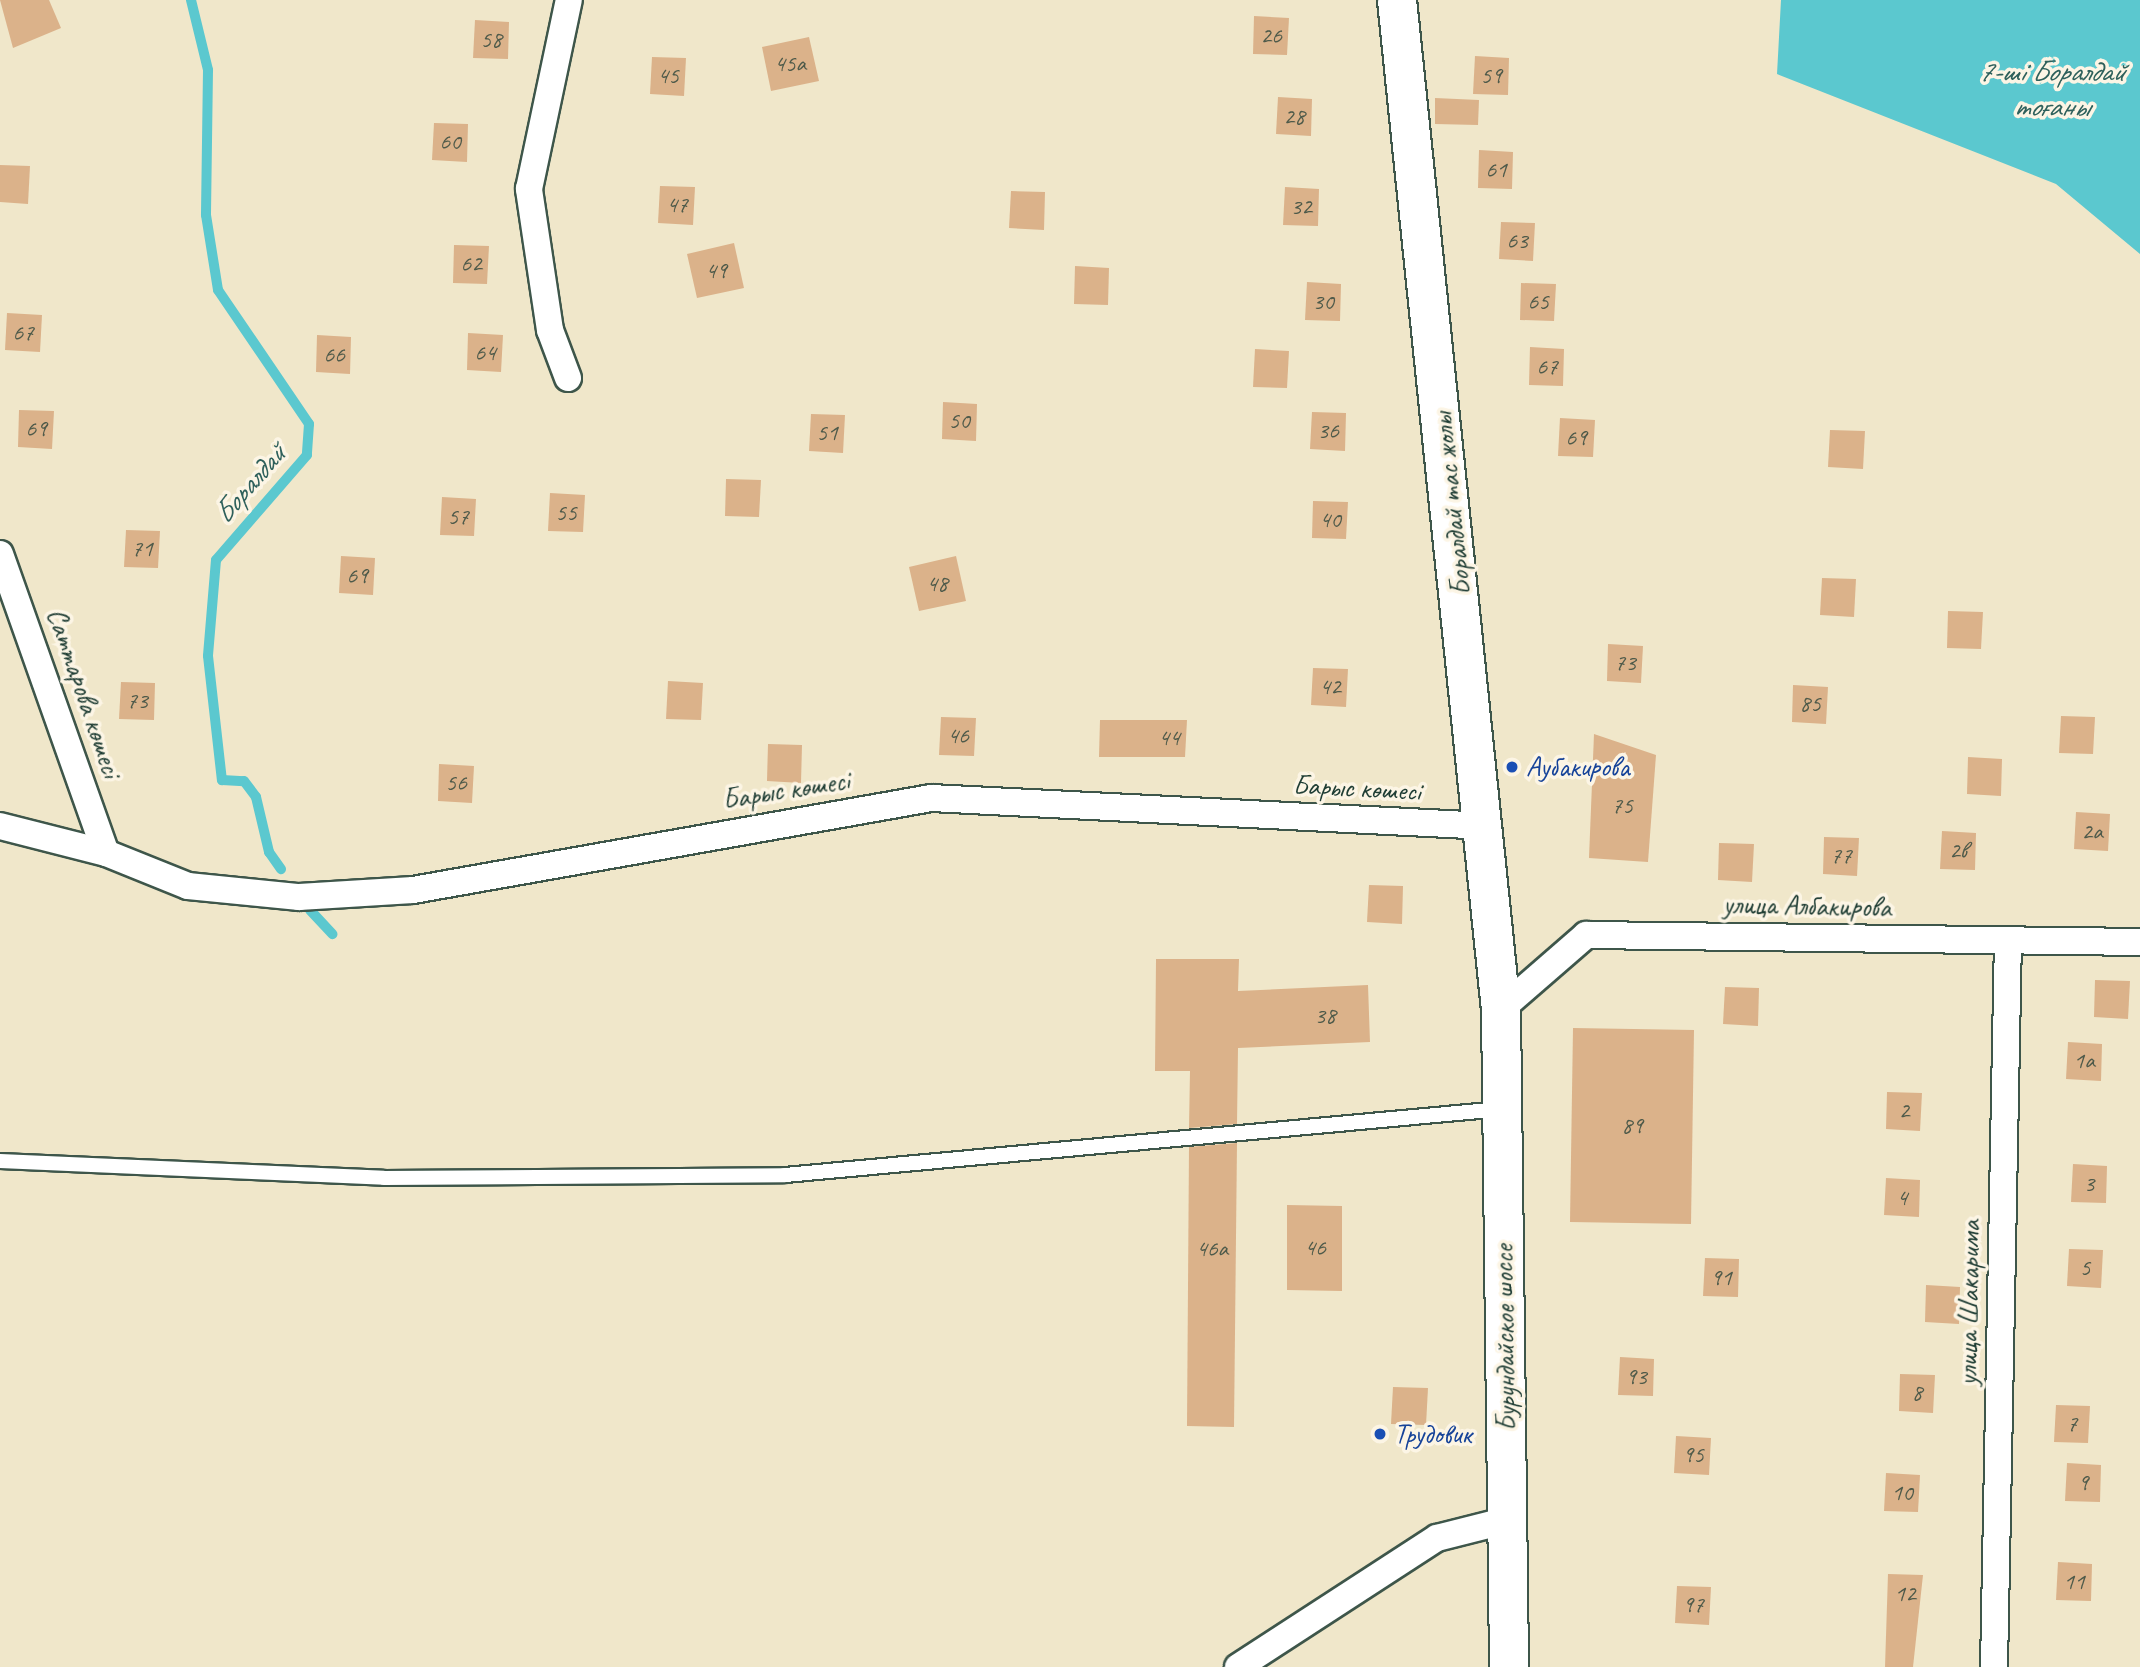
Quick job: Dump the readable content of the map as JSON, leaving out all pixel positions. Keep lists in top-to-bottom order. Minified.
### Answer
{"streets":{"main road":["Боралдай тас жолы","Бурундайское шоссе"],"street":["Саттарова көшесі","Барыс көшесі","улица Албакирова","улица Шакарима"]},"crossings":[["Боралдай тас жолы","Барыс көшесі"],["Боралдай тас жолы","улица Албакирова"],["Боралдай тас жолы","Бурундайское шоссе"],["Саттарова көшесі","Барыс көшесі"],["улица Албакирова","улица Шакарима"],["улица Албакирова","Бурундайское шоссе"]],"water":["7-ші Боралдай тоғаны","Боралдай"],"places":["Аубакирова","Трудовик"],"house_numbers":["26","58","45а","45","59","28","60","61","47","32","63","62","49","30","65","67","64","66","67","50","69","36","51","69","55","57","40","71","69","48","73","42","73","85","46","44","56","75","2а","2в","77","38","1а","2","89","3","4","46","46а","5","91","93","8","7","95","9","10","11","12","97"]}
